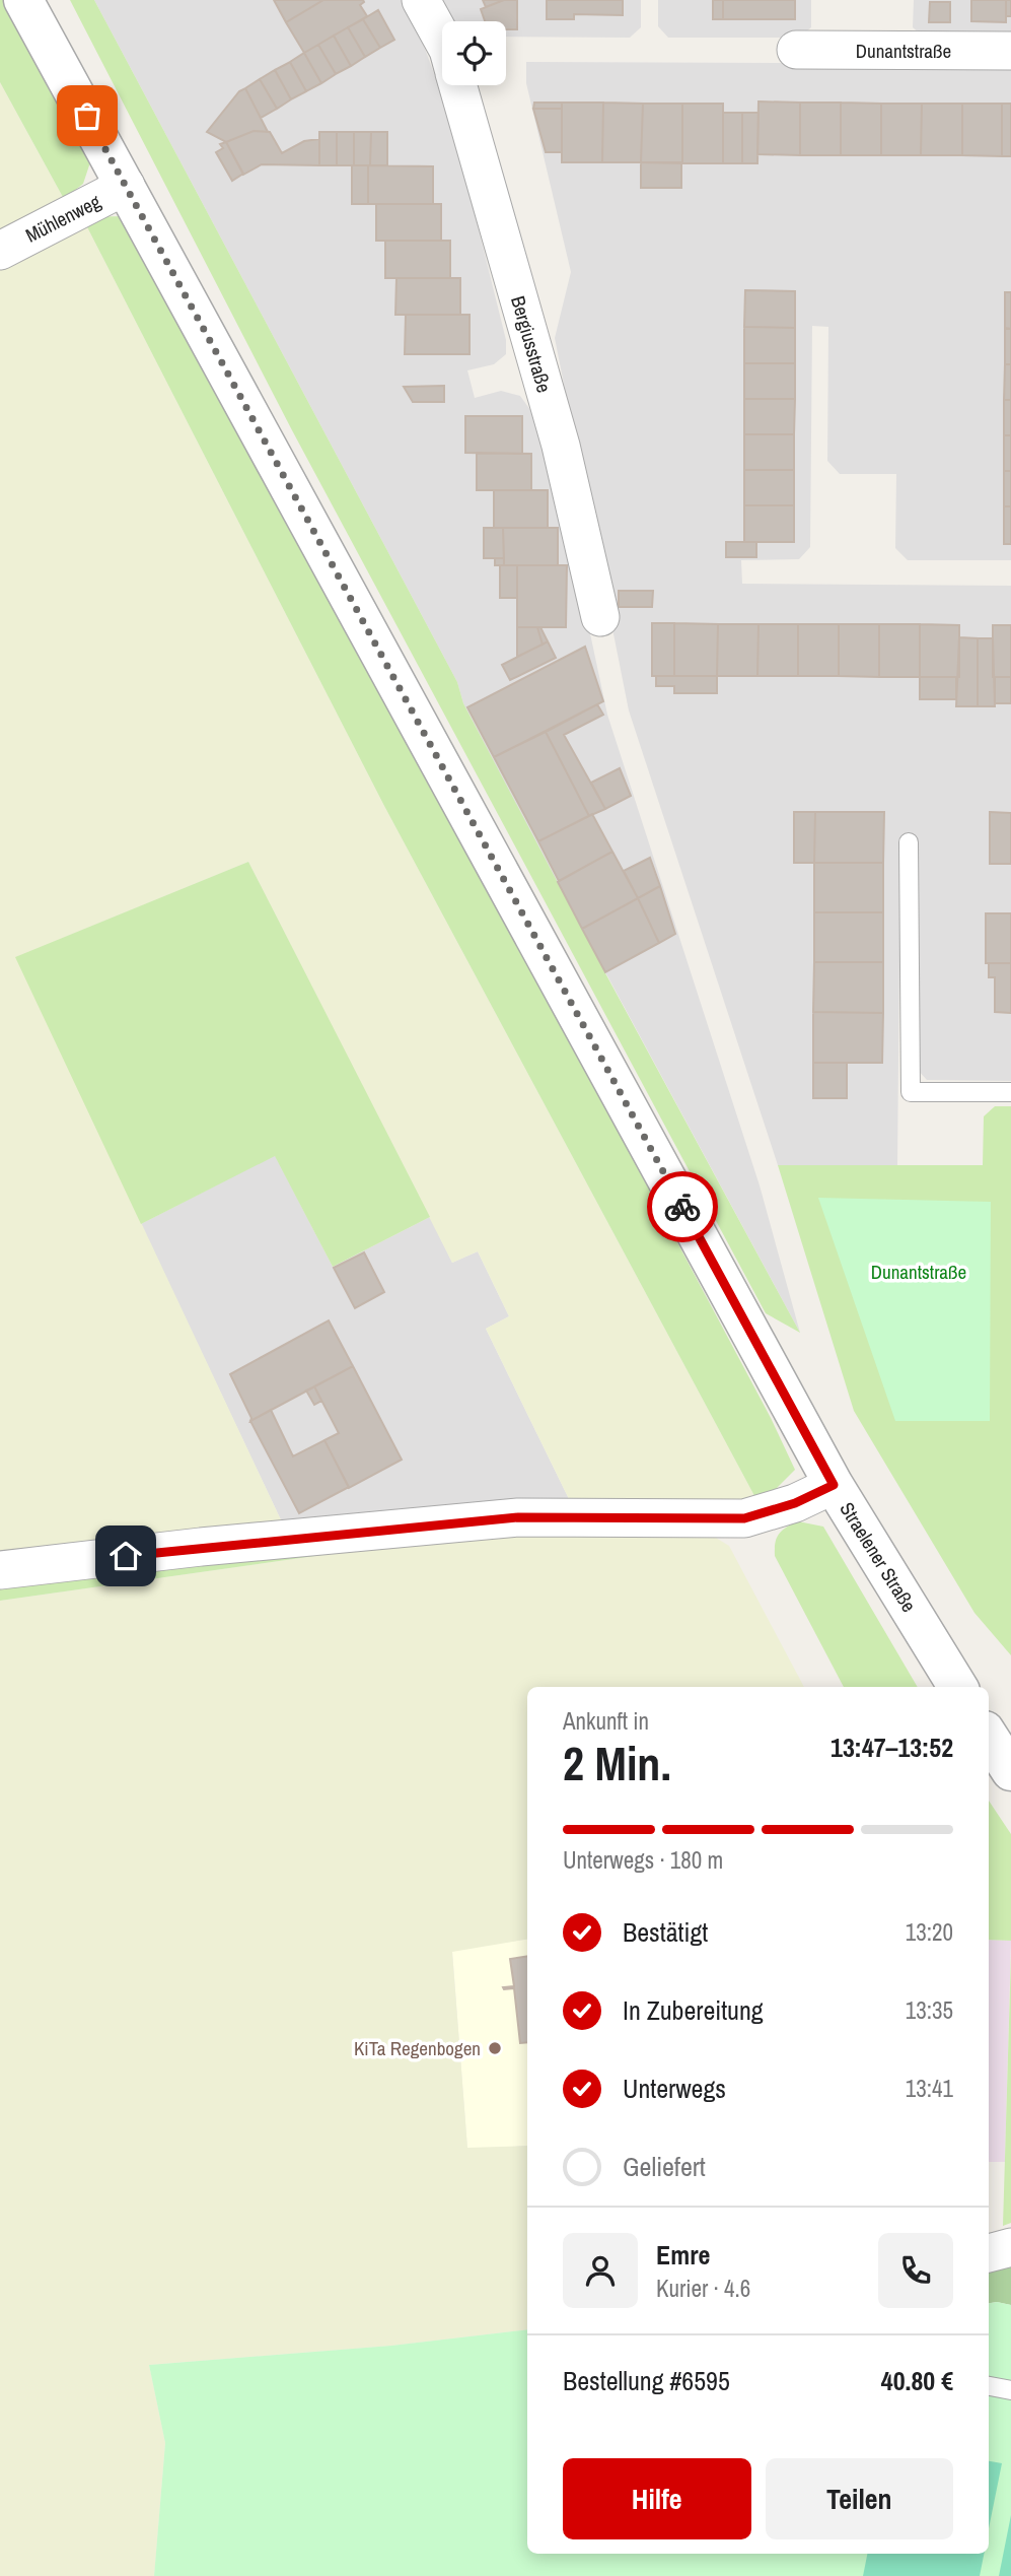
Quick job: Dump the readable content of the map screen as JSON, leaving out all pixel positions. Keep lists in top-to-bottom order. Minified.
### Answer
{"streets":{"street":["Dunantstraße","Mühlenweg","Bergiusstraße","Straelener Straße"]},"crossings":[["Mühlenweg","Straelener Straße"]],"parks":["Dunantstraße"],"places":["KiTa Regenbogen"],"page":{"heading":["2 Min.","Ankunft in","13:47–13:52"],"panel":["Emre","Kurier · 4.6","Bestellung #6595","40.80 €"],"bar":"Unterwegs · 180 m","list":[["Bestätigt","13:20"],["In Zubereitung","13:35"],["Unterwegs","13:41"],"Geliefert"],"buttons":["Hilfe","Teilen"]}}
